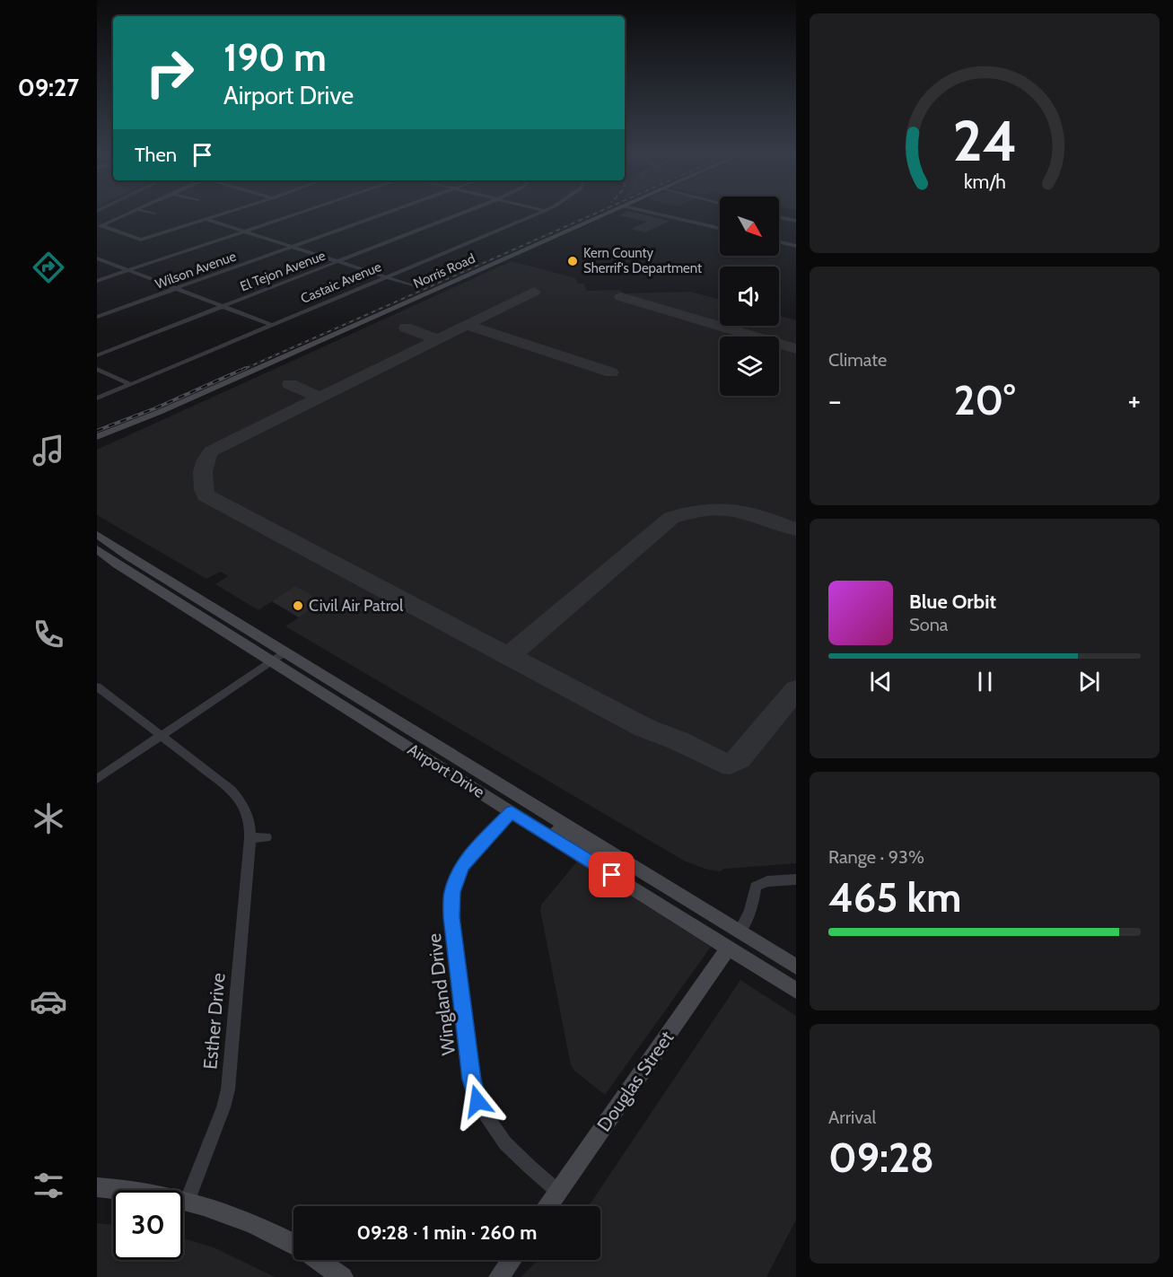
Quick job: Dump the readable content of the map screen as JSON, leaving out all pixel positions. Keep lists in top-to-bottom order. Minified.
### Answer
{"streets":{"street":["Wilson Avenue","El Tejon Avenue","Norris Road","Castaic Avenue","Airport Drive","Wingland Drive","Esther Drive","Douglas Street"]},"crossings":[["Airport Drive","Wingland Drive"],["Airport Drive","Douglas Street"],["Wingland Drive","Douglas Street"]],"places":["Kern County Sherrif's Department","Civil Air Patrol"],"north":"bottom right","page":{"tabs":"09:27","turn":["190 m","Airport Drive"],"then":"Then","tile":["Climate",["Range · 93%","465 km"],["Arrival","09:28"]],"heat":["−","20°","+"],"song":["Blue Orbit","Sona"],"limit":"30","trip":"09:28 · 1 min · 260 m","gauge":["24","km/h"]}}
